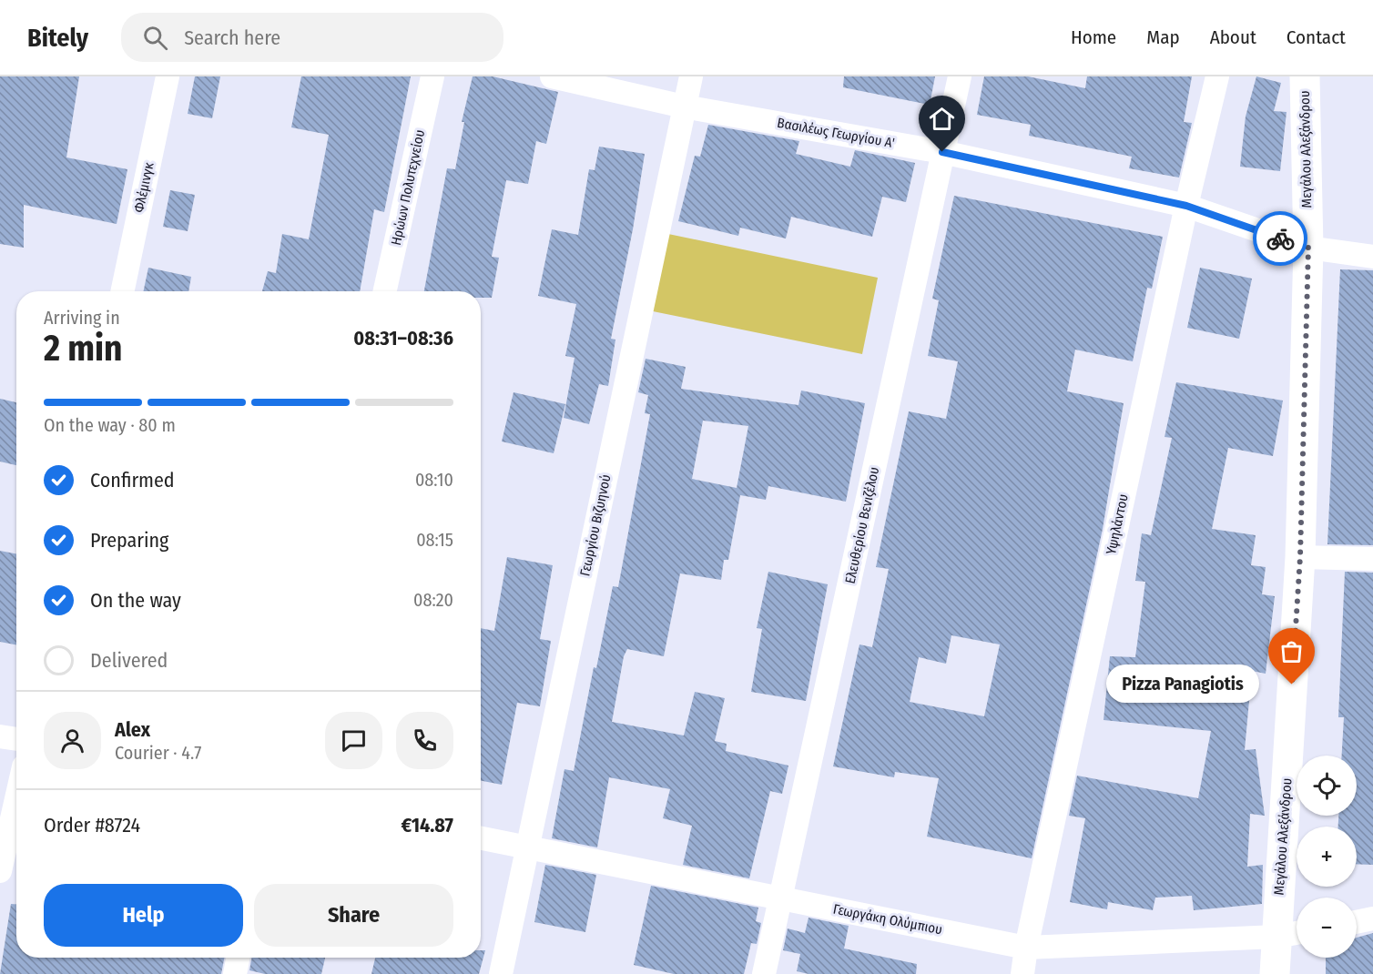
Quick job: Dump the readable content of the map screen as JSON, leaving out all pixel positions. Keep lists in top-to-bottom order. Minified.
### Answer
{"streets":{"street":["Βασιλέως Γεωργίου Α'","Μεγάλου Αλεξάνδρου","Φλέμινγκ","Ηρώων Πολυτεχνείου","Υψηλάντου","Γεωργίου Βιζυηνού","Ελευθερίου Βενιζέλου","Γεωργάκη Ολύμπιου"]},"crossings":[["Βασιλέως Γεωργίου Α'","Μεγάλου Αλεξάνδρου"],["Βασιλέως Γεωργίου Α'","Υψηλάντου"],["Βασιλέως Γεωργίου Α'","Γεωργίου Βιζυηνού"],["Βασιλέως Γεωργίου Α'","Ελευθερίου Βενιζέλου"],["Μεγάλου Αλεξάνδρου","Γεωργάκη Ολύμπιου"],["Υψηλάντου","Γεωργάκη Ολύμπιου"],["Γεωργίου Βιζυηνού","Γεωργάκη Ολύμπιου"],["Ελευθερίου Βενιζέλου","Γεωργάκη Ολύμπιου"]],"places":["Pizza Panagiotis"],"page":{"header":"Bitely","search":"Search here","nav":["Home","Map","About","Contact"],"heading":["2 min","Arriving in","08:31–08:36"],"panel":["Alex","Courier · 4.7","Order #8724","€14.87"],"bar":"On the way · 80 m","list":[["Confirmed","08:10"],["Preparing","08:15"],["On the way","08:20"],"Delivered"],"bubble":"Pizza Panagiotis","map_buttons":["+","−"],"buttons":["Help","Share"]}}
